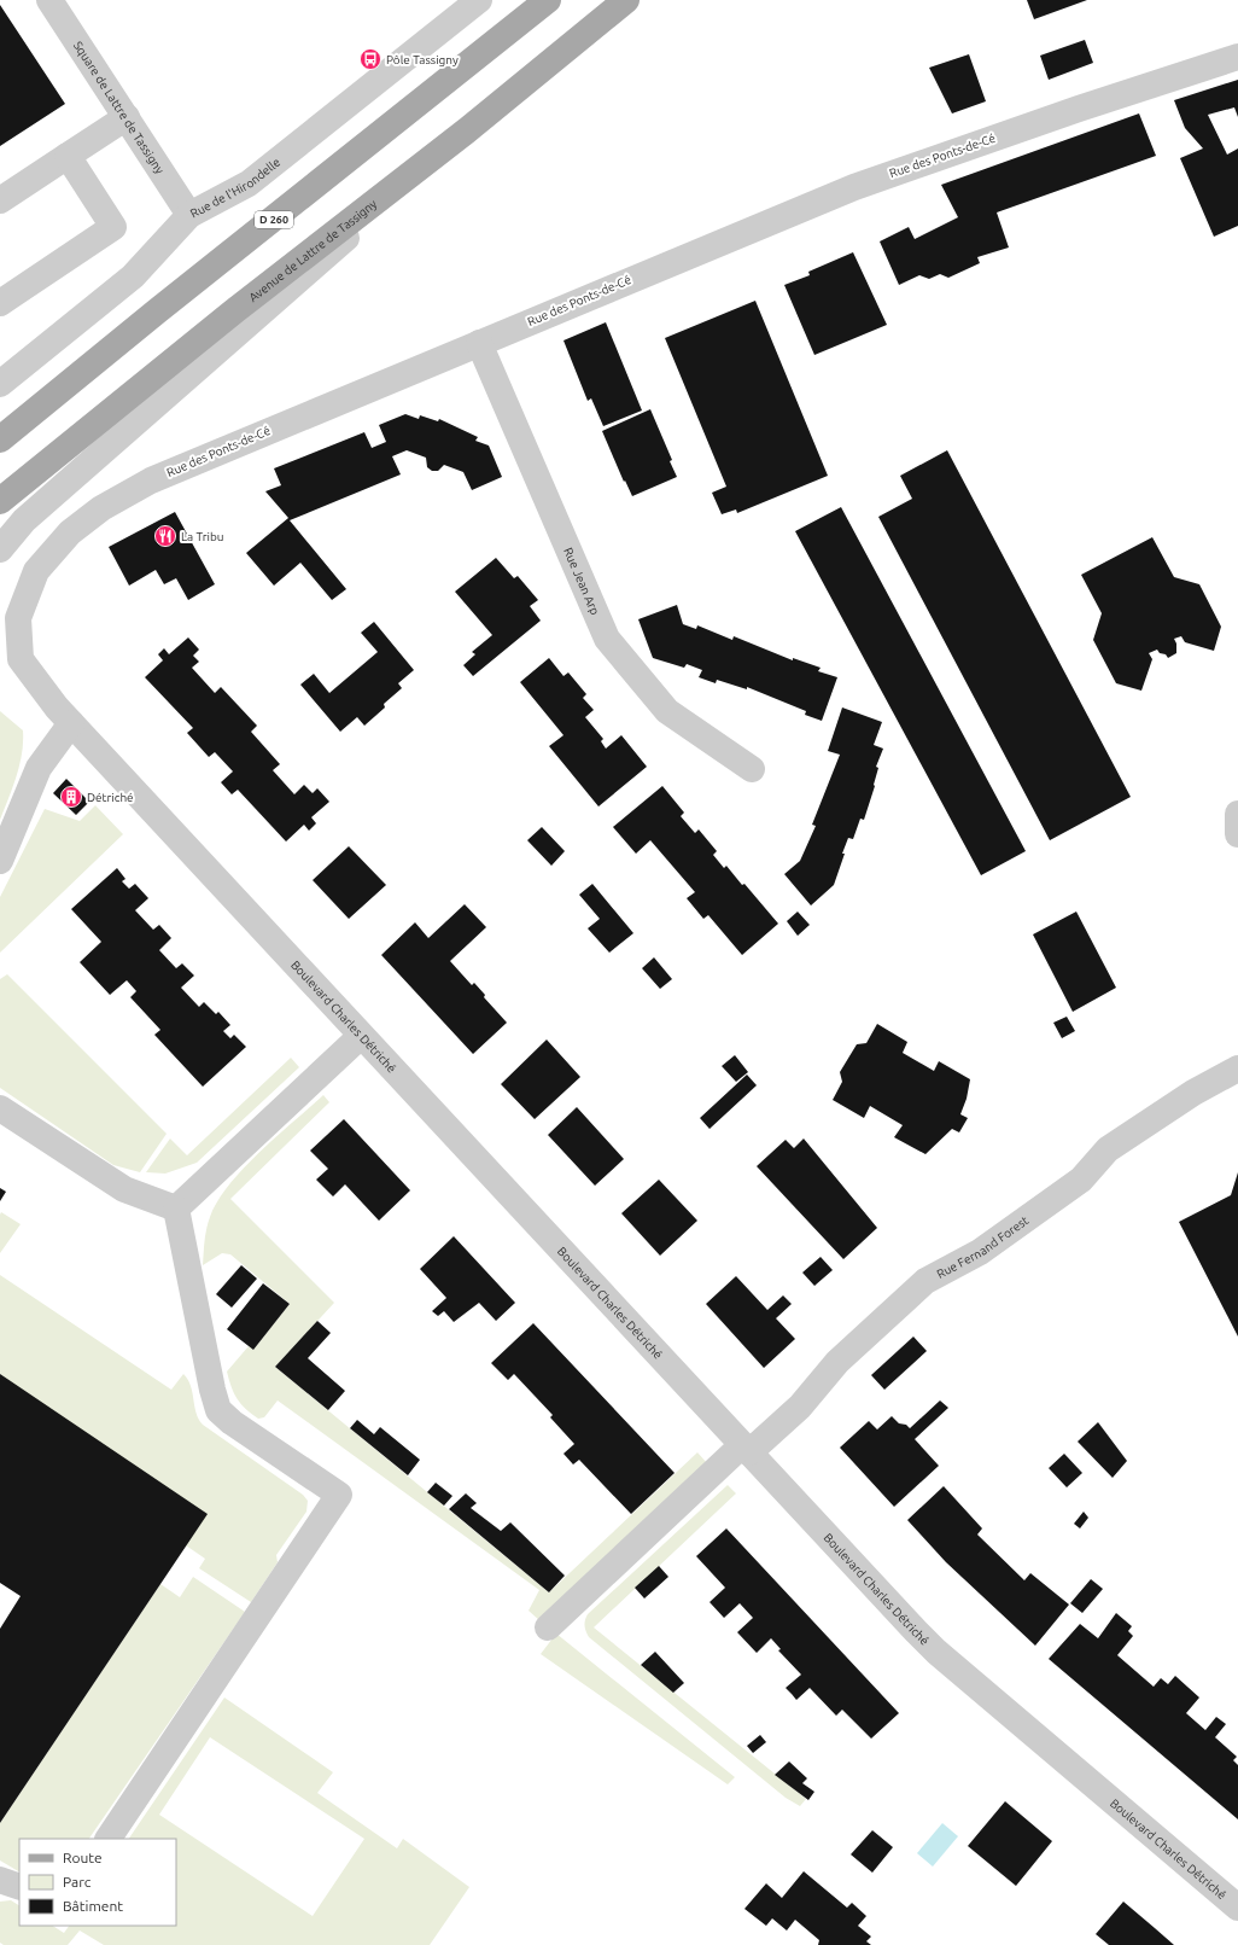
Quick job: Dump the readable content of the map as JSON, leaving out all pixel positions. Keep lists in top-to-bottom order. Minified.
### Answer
{"streets":{"main road":["D 260","Avenue de Lattre de Tassigny"],"street":["Square de Lattre de Tassigny","Rue des Ponts-de-Cé","Rue de l'Hirondelle","Rue Jean Arp","Boulevard Charles Détriché","Rue Fernand Forest"]},"crossings":[["Square de Lattre de Tassigny","Rue de l'Hirondelle"],["Rue des Ponts-de-Cé","Rue Jean Arp"],["Rue des Ponts-de-Cé","Boulevard Charles Détriché"],["Boulevard Charles Détriché","Rue Fernand Forest"]],"places":{"bus stop":["Pôle Tassigny"],"restaurant":["La Tribu"],"building":["Détriché"]},"legend":["Route","Parc","Bâtiment"]}
